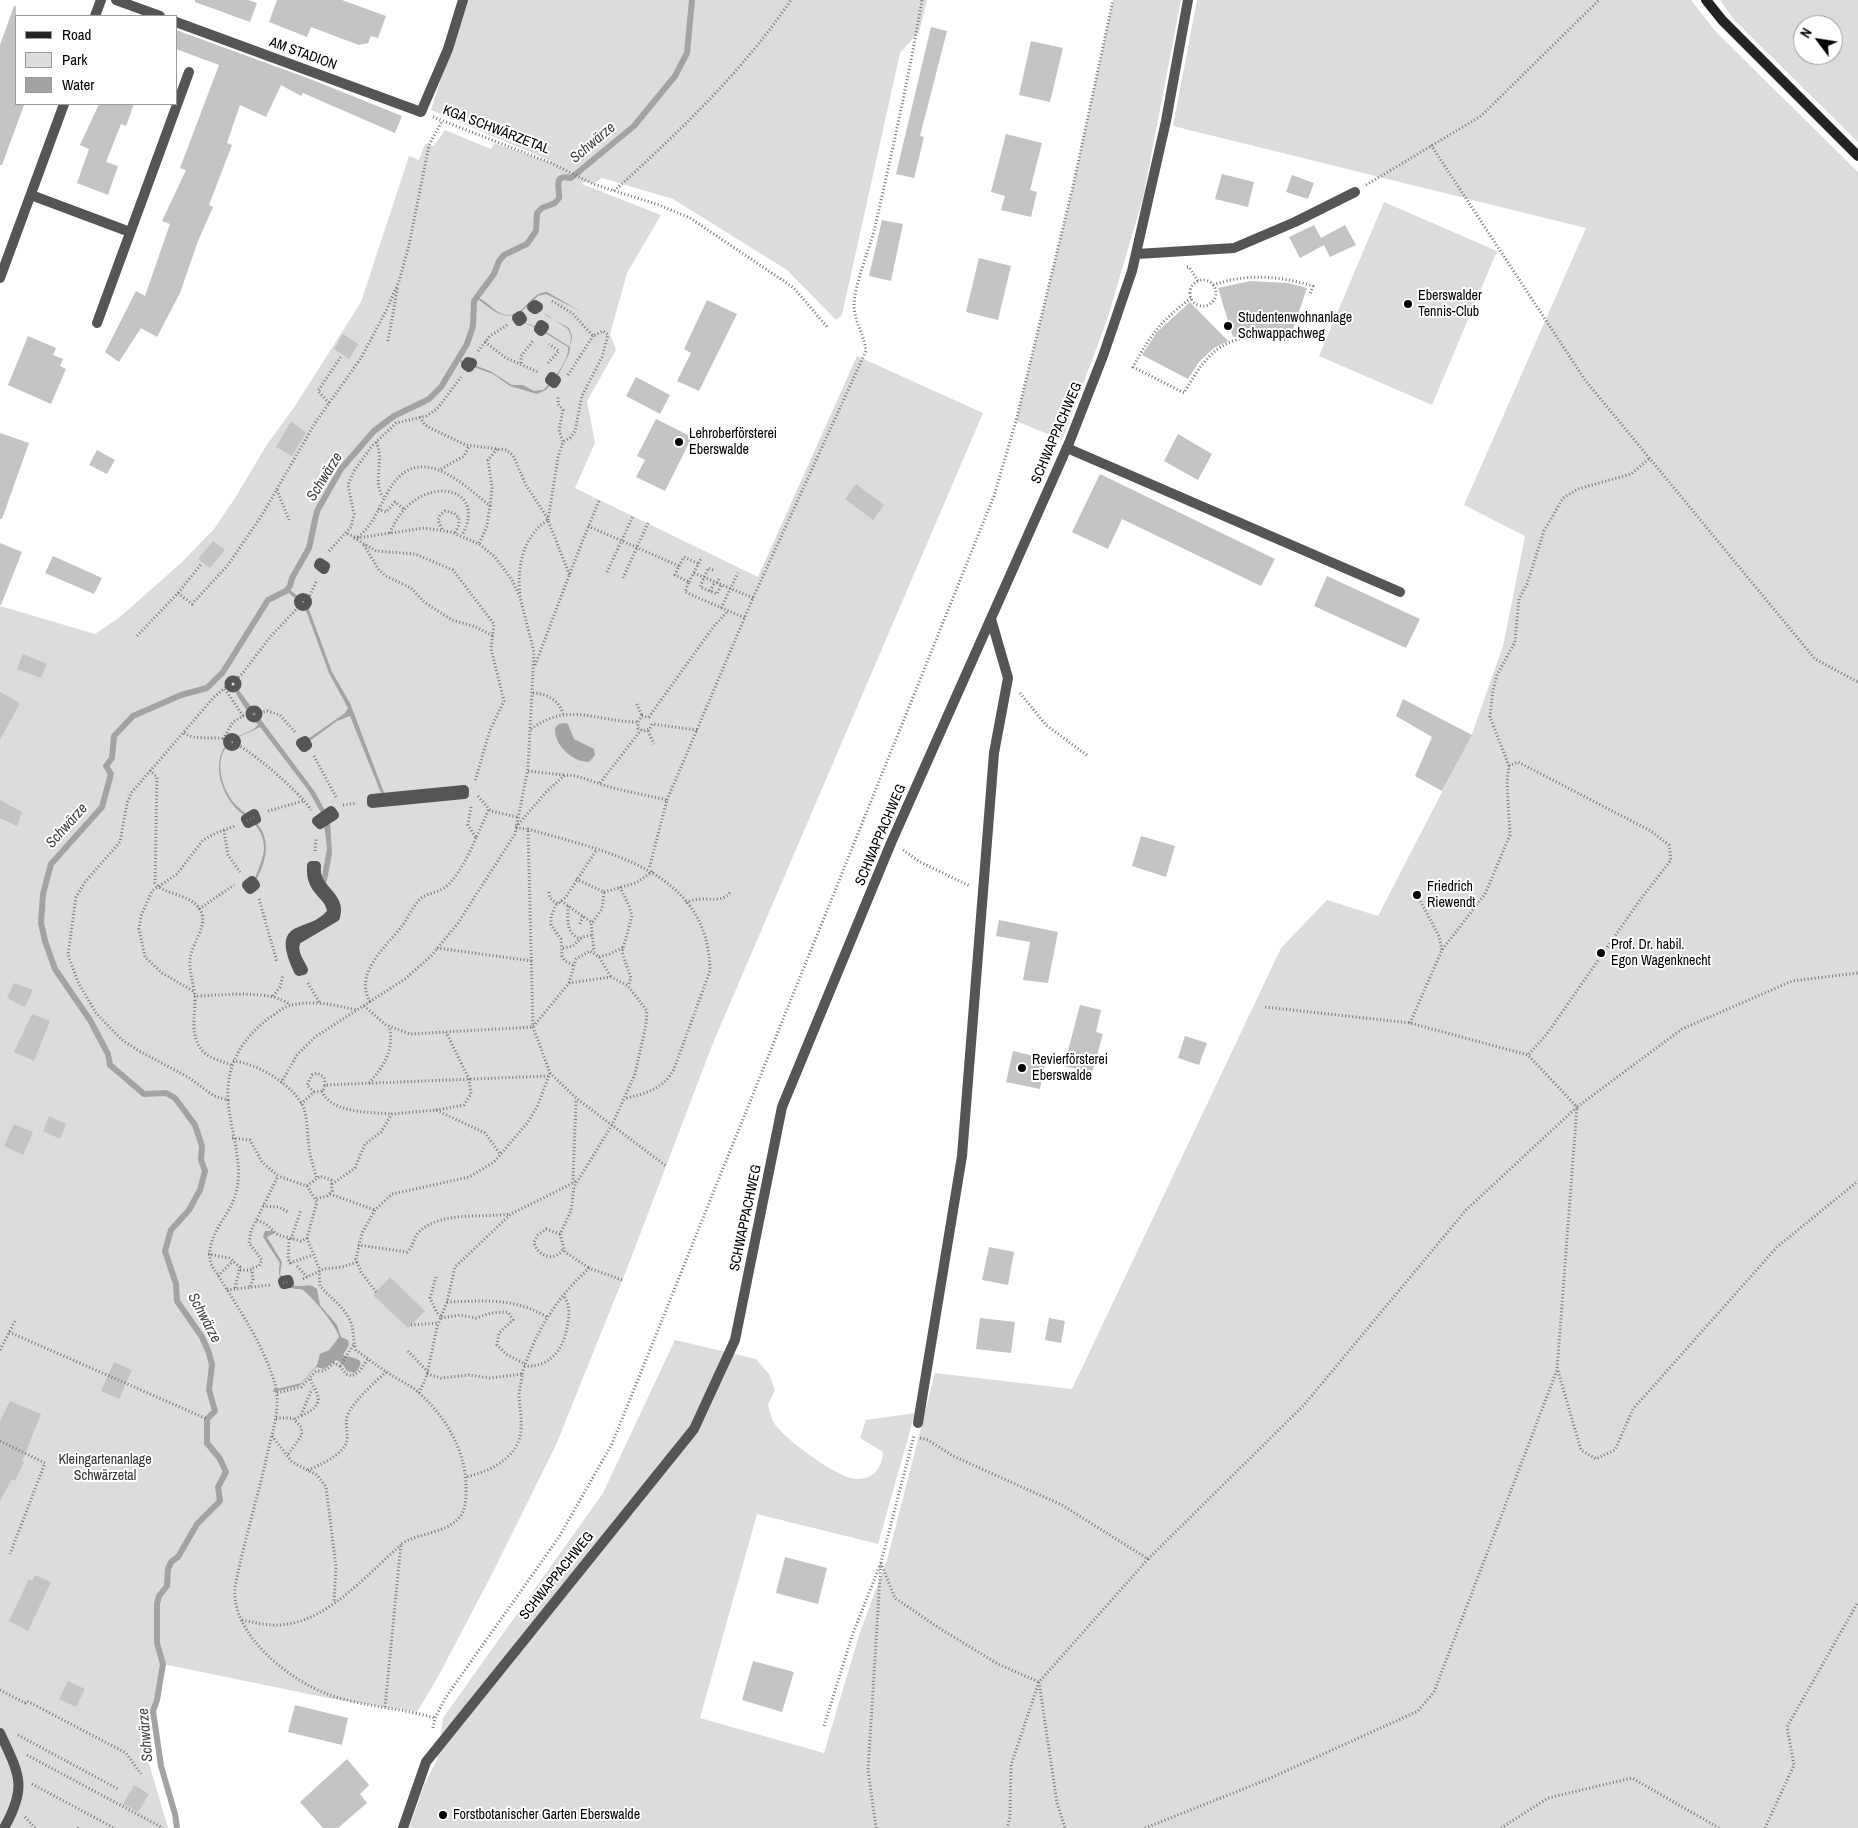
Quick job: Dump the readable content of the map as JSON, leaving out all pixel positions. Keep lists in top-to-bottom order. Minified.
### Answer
{"streets":{"street":["AM STADION","SCHWAPPACHWEG"],"path":["KGA SCHWÄRZETAL"]},"crossings":[["AM STADION","KGA SCHWÄRZETAL"]],"water":["Schwärze"],"parks":["Kleingartenanlage Schwärzetal"],"places":["Eberswalder Tennis-Club","Studentenwohnanlage Schwappachweg","Lehroberförsterei Eberswalde","Friedrich Riewendt","Prof. Dr. habil. Egon Wagenknecht","Revierförsterei Eberswalde","Forstbotanischer Garten Eberswalde"],"legend":["Road","Park","Water"],"north":"top left"}
